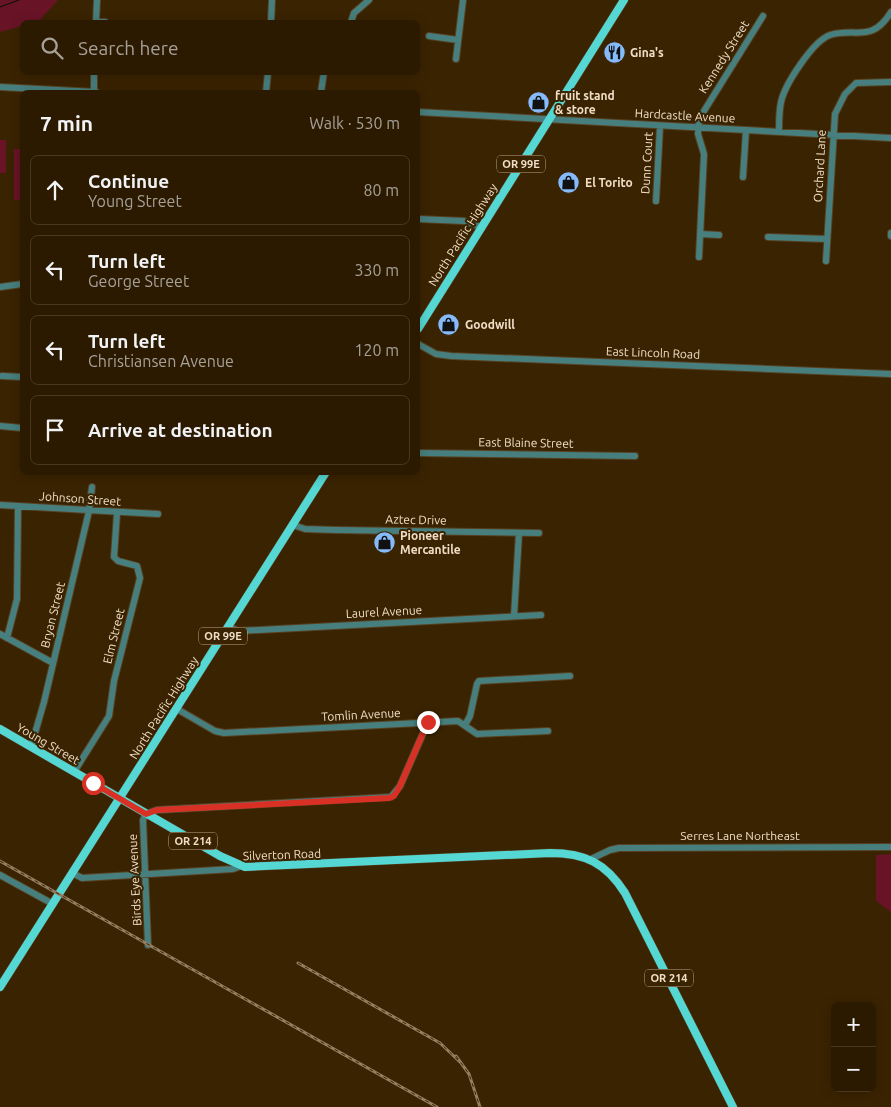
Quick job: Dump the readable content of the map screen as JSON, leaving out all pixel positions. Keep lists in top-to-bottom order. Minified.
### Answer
{"streets":{"main road":["OR 99E","North Pacific Highway","Young Street","OR 214","Silverton Road"],"street":["Kennedy Street","Hardcastle Avenue","Dunn Court","Orchard Lane","East Lincoln Road","East Blaine Street","Johnson Street","Aztec Drive","Laurel Avenue","Bryan Street","Elm Street","Tomlin Avenue","Serres Lane Northeast","Birds Eye Avenue"]},"crossings":[["Kennedy Street","Hardcastle Avenue"],["Hardcastle Avenue","Dunn Court"],["Hardcastle Avenue","Orchard Lane"],["Hardcastle Avenue","North Pacific Highway"],["OR 99E","North Pacific Highway"],["North Pacific Highway","Aztec Drive"],["North Pacific Highway","Laurel Avenue"],["North Pacific Highway","Tomlin Avenue"],["North Pacific Highway","Young Street"],["North Pacific Highway","Silverton Road"],["Johnson Street","Bryan Street"],["Johnson Street","Elm Street"],["Bryan Street","Young Street"],["Elm Street","Young Street"],["Young Street","Silverton Road"],["Young Street","Birds Eye Avenue"],["Serres Lane Northeast","OR 214"],["Serres Lane Northeast","Silverton Road"],["OR 214","Silverton Road"],["Silverton Road","Birds Eye Avenue"]],"places":{"restaurant":["Gina's"],"shop":["fruit stand & store","El Torito","Goodwill","Pioneer Mercantile"]},"page":{"search":"Search here","heading":["7 min","Walk · 530 m"],"list":[["Continue","Young Street","80 m"],["Turn left","George Street","330 m"],["Turn left","Christiansen Avenue","120 m"],"Arrive at destination"],"map_buttons":["+","−"]}}
